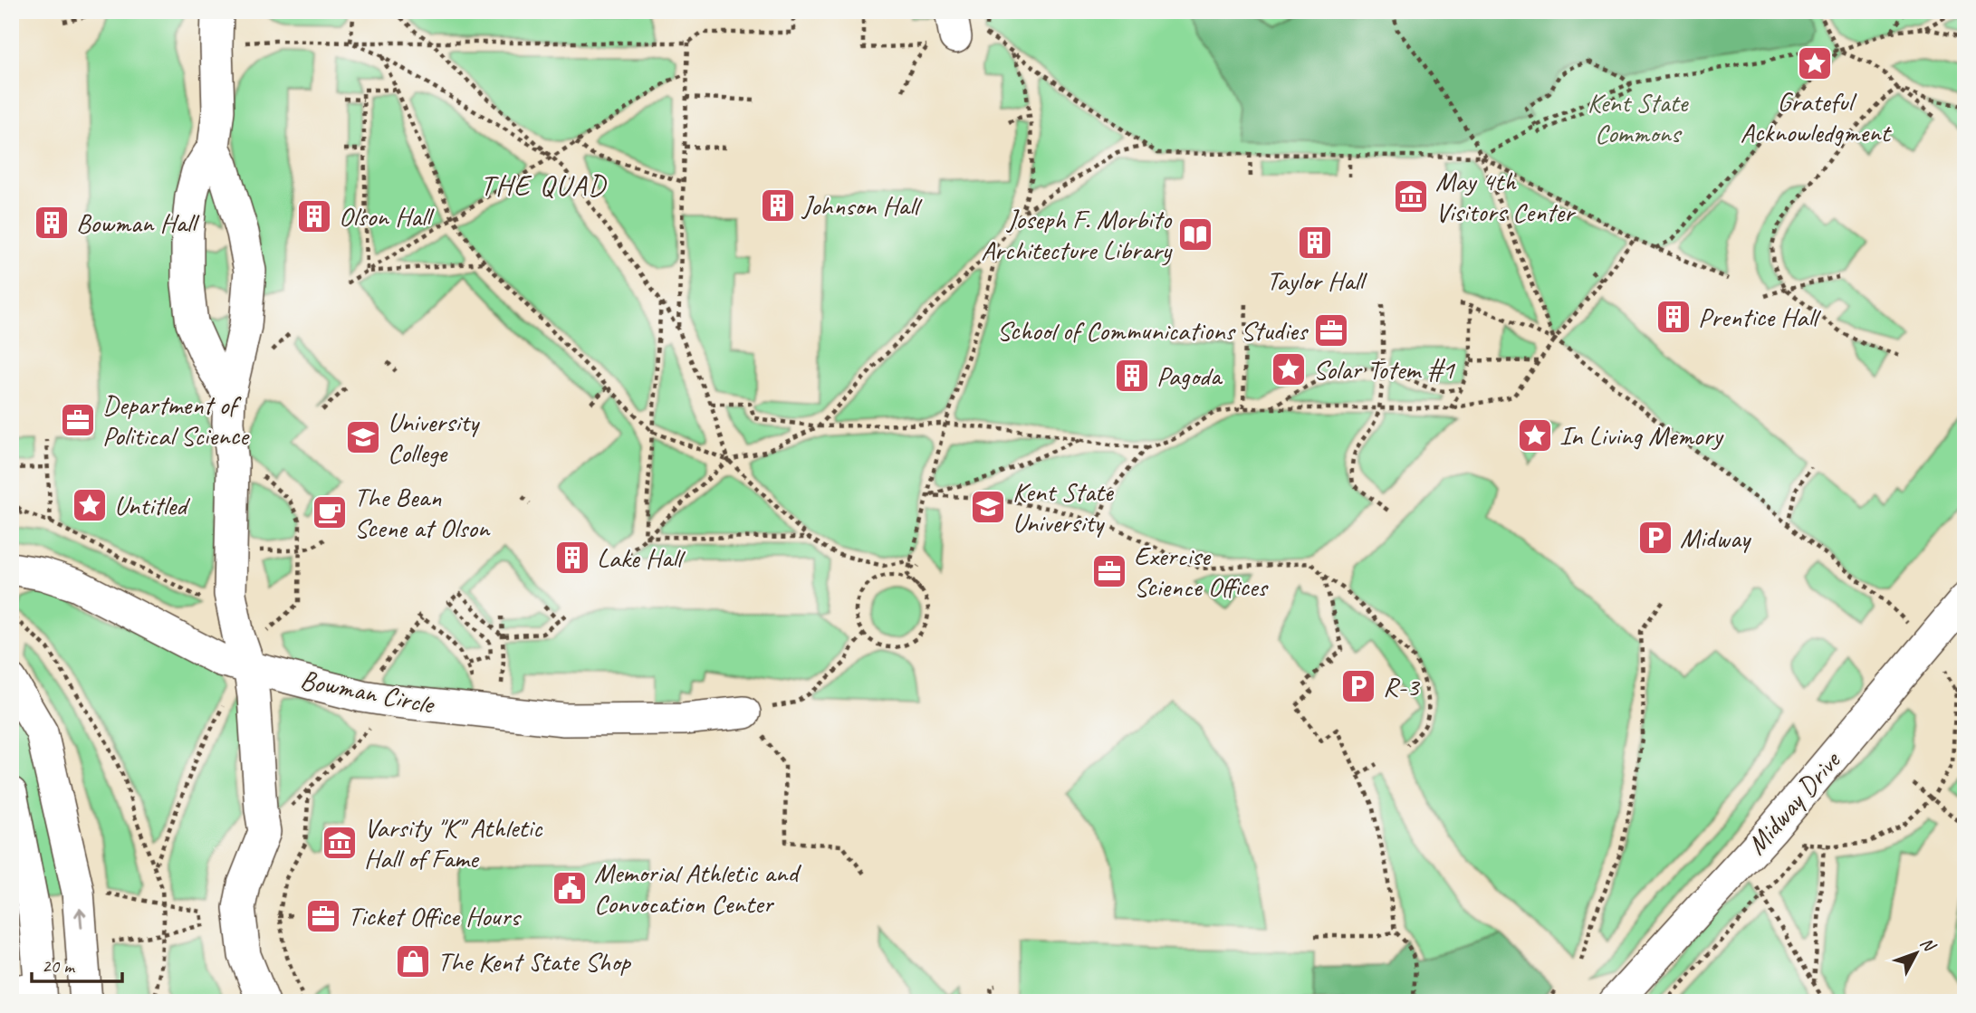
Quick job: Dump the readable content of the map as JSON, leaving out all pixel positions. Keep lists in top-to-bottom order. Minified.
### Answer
{"streets":{"street":["Bowman Circle","Midway Drive"]},"districts":["THE QUAD"],"parks":["Kent State Commons"],"places":{"place":["Grateful Acknowledgment","Solar Totem #1","In Living Memory","Untitled"],"museum":["May 4th Visitors Center","Varsity \"K\" Athletic Hall of Fame"],"building":["Johnson Hall","Olson Hall","Bowman Hall","Taylor Hall","Prentice Hall","Pagoda","Lake Hall"],"library":["Joseph F. Morbito Architecture Library"],"office":["School of Communications Studies","Department of Political Science","Exercise Science Offices","Ticket Office Hours"],"school or university":["University College","Kent State University"],"cafe":["The Bean Scene at Olson"],"parking":["Midway","R-3"],"public building":["Memorial Athletic and Convocation Center"],"shop":["The Kent State Shop"]},"scale_bar":"20 m","north":"top right"}
